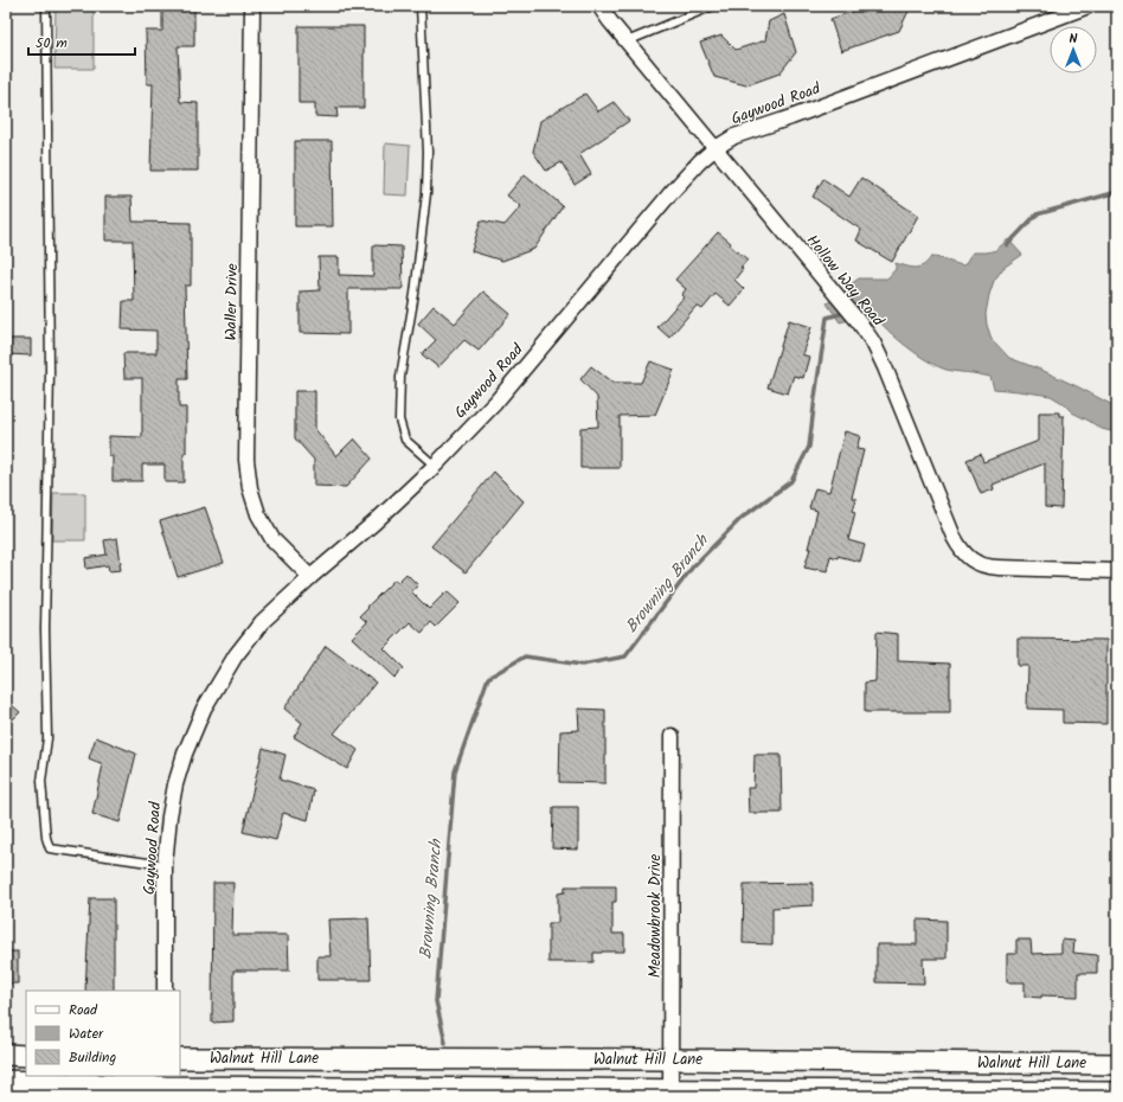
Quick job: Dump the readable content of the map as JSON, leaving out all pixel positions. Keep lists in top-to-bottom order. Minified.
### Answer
{"streets":{"main road":["Walnut Hill Lane"],"street":["Gaywood Road","Hollow Way Road","Waller Drive","Meadowbrook Drive"]},"crossings":[["Gaywood Road","Hollow Way Road"],["Gaywood Road","Waller Drive"],["Meadowbrook Drive","Walnut Hill Lane"]],"water":["Browning Branch"],"legend":["Road","Water","Building"],"scale_bar":"50 m","north":"top"}
